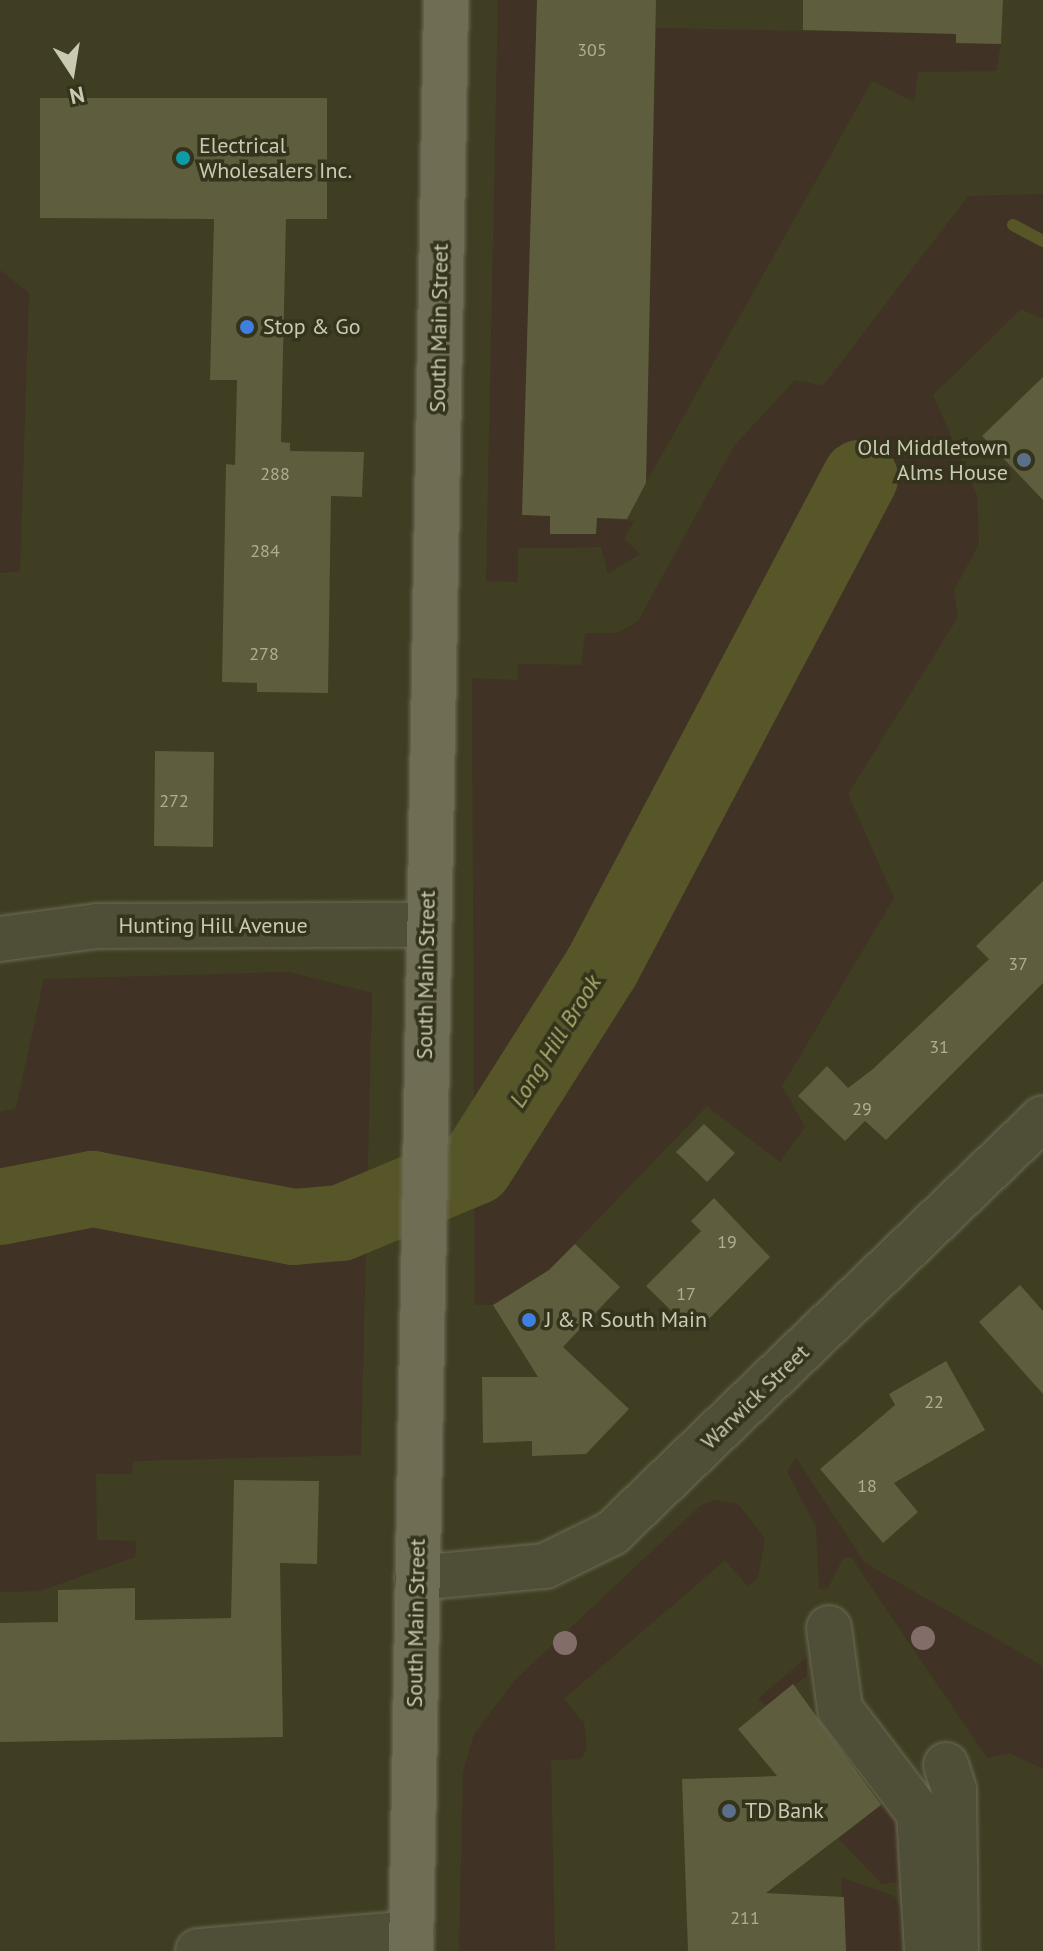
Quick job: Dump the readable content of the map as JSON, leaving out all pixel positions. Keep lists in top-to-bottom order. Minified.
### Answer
{"streets":{"main road":["South Main Street"],"street":["Hunting Hill Avenue","Warwick Street"]},"crossings":[["South Main Street","Hunting Hill Avenue"],["South Main Street","Warwick Street"]],"water":["Long Hill Brook"],"places":["Electrical Wholesalers Inc.","Stop & Go","Old Middletown Alms House","J & R South Main","TD Bank"],"house_numbers":["305","288","284","278","272","37","31","29","19","17","22","18","211"],"north":"bottom"}
